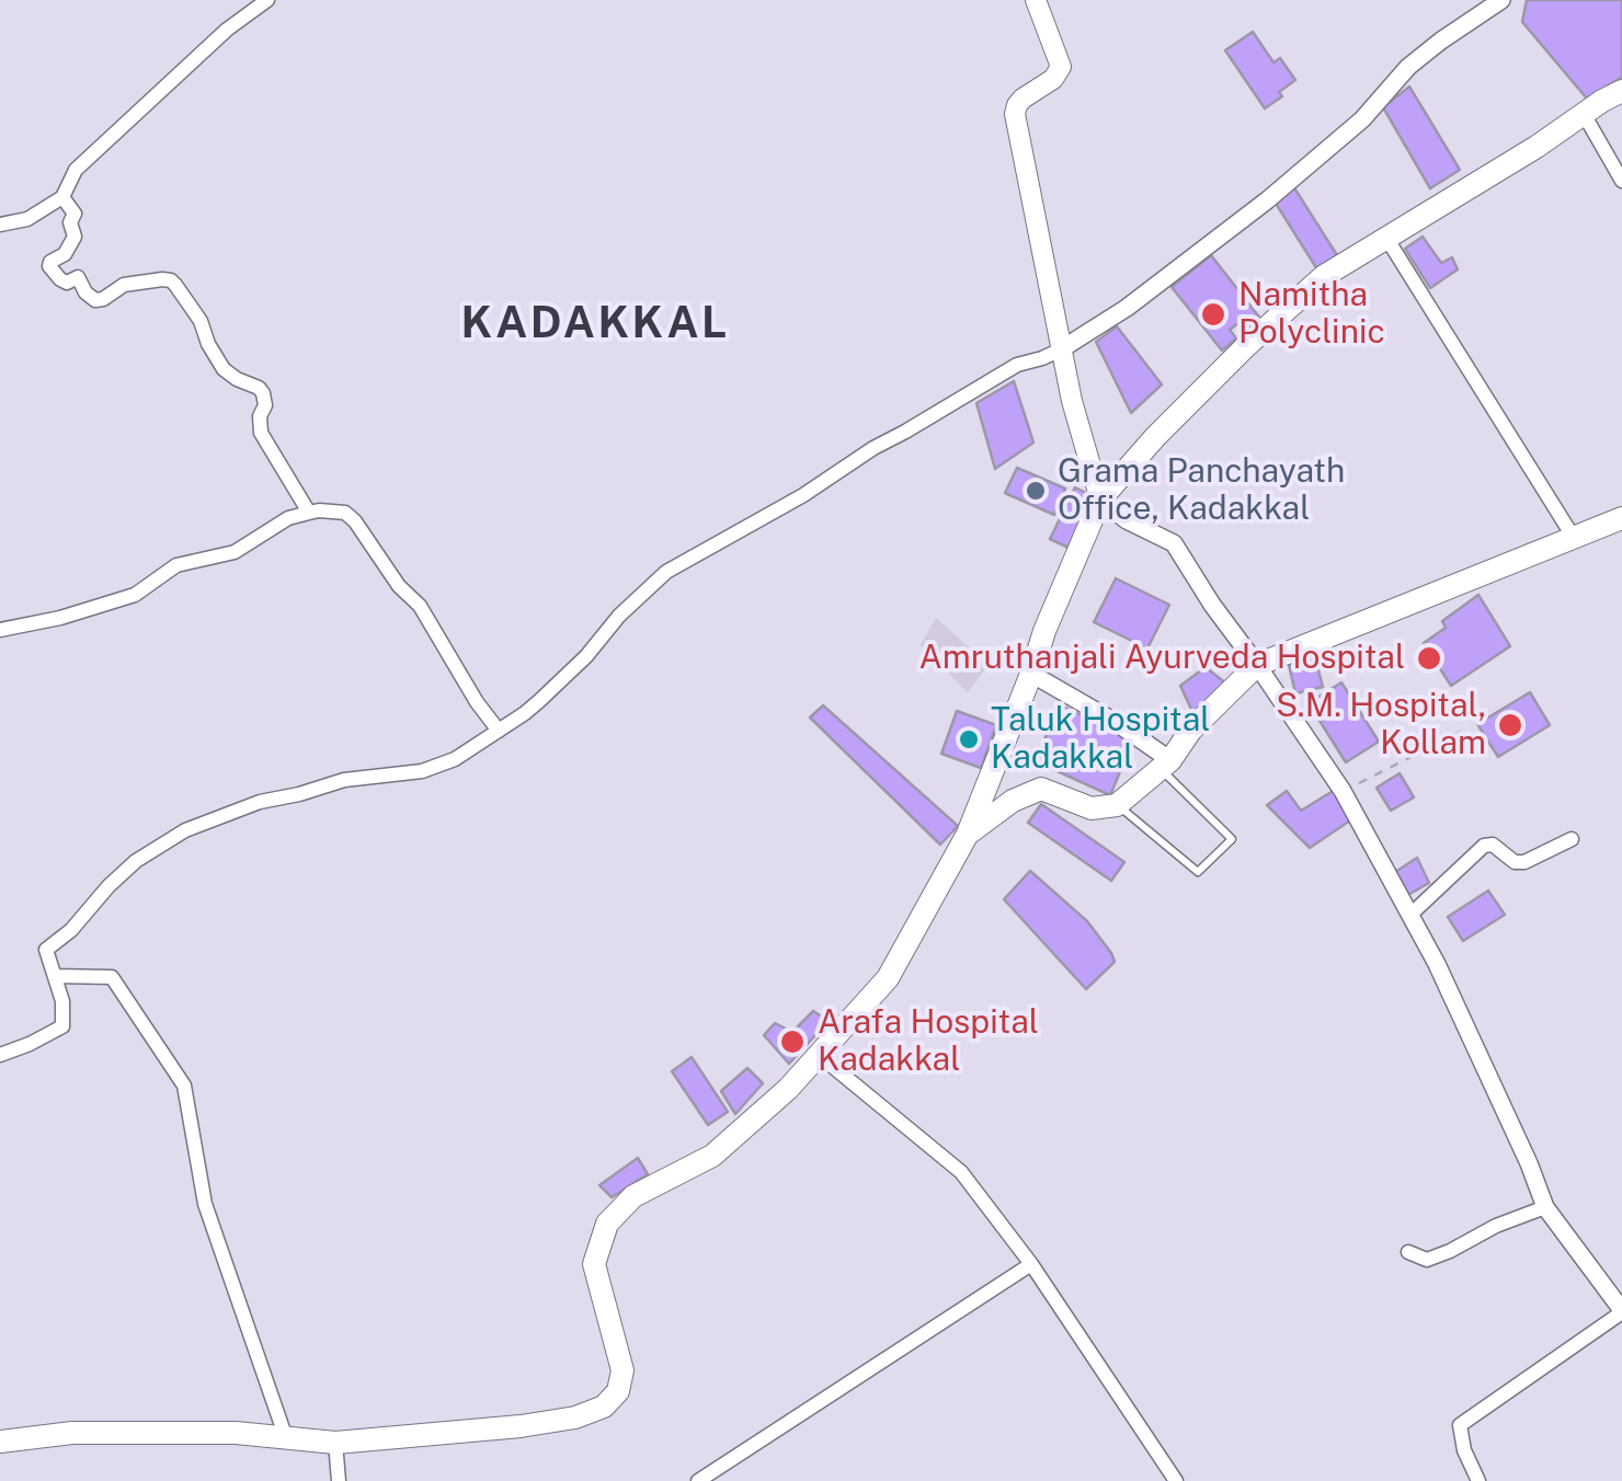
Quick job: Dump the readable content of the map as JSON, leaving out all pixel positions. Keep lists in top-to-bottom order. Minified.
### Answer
{"districts":["KADAKKAL"],"places":["Namitha Polyclinic","Grama Panchayath Office, Kadakkal","Amruthanjali Ayurveda Hospital","S.M. Hospital, Kollam","Taluk Hospital Kadakkal","Arafa Hospital Kadakkal"]}
